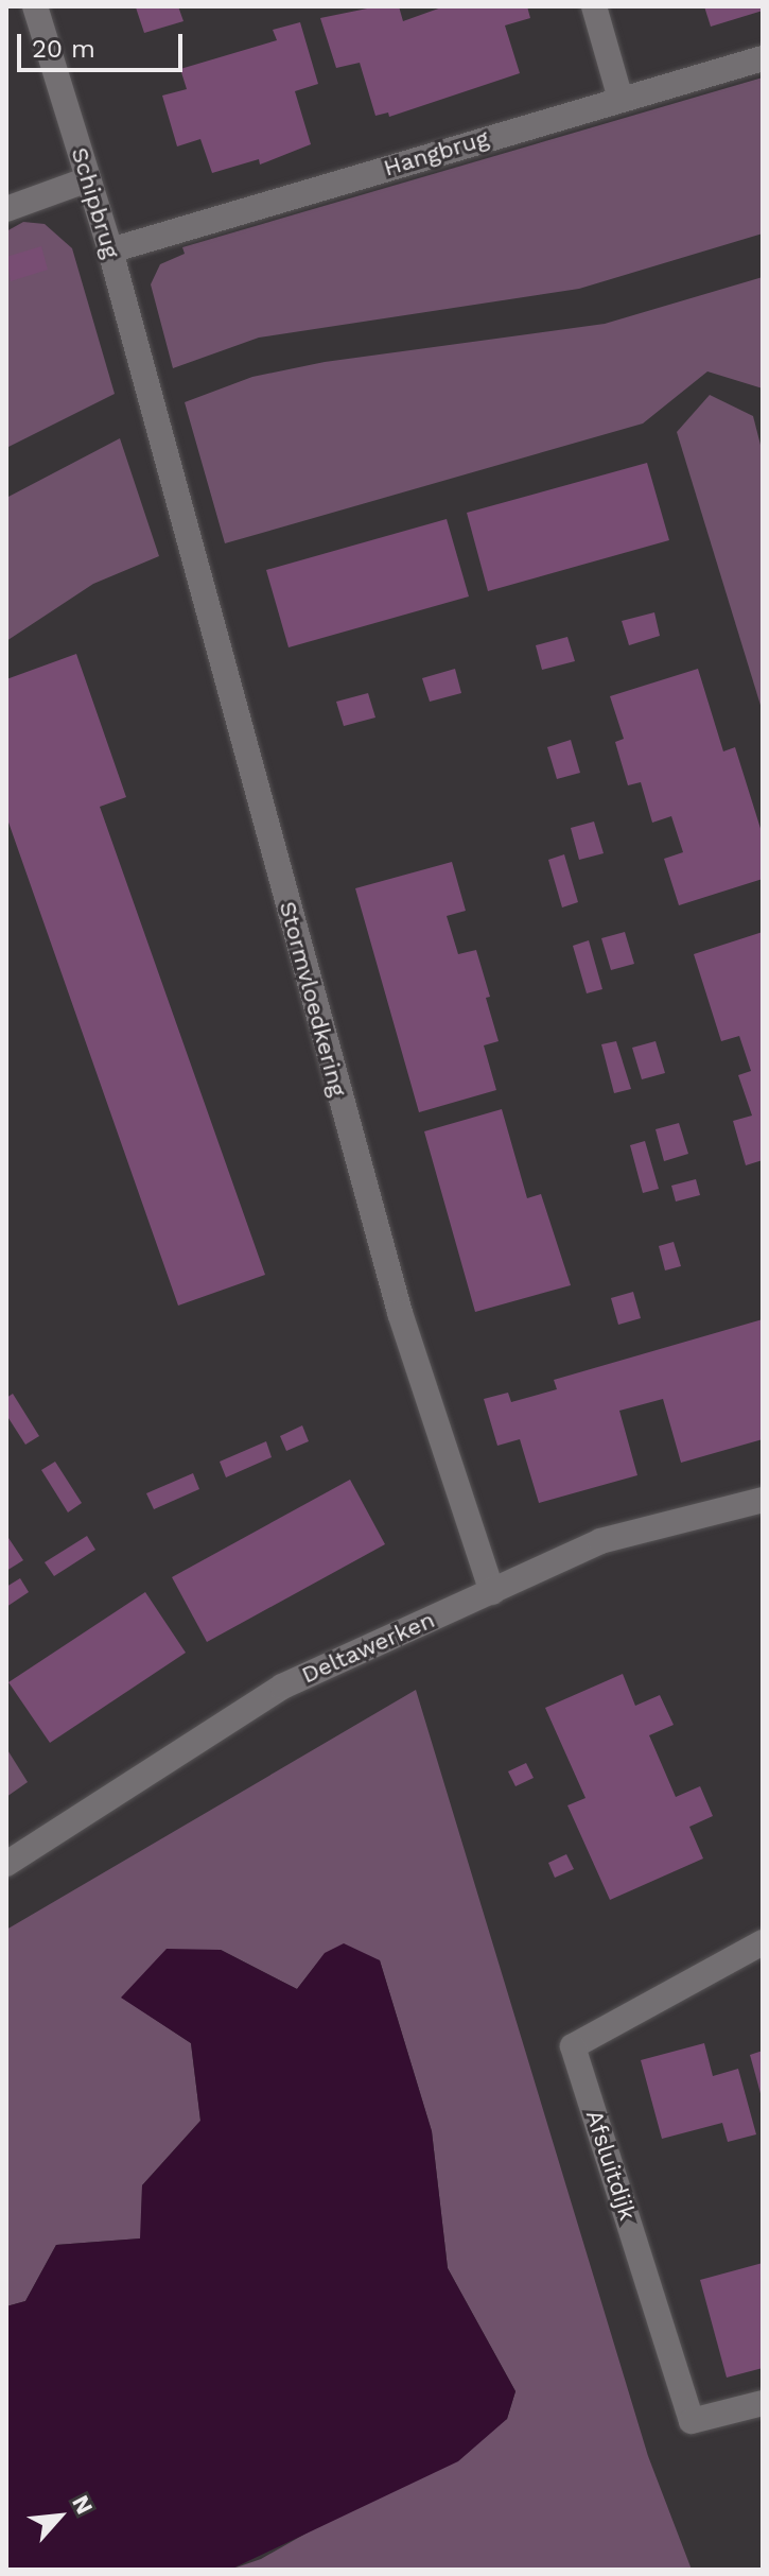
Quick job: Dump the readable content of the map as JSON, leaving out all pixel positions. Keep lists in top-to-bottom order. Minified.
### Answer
{"streets":{"street":["Hangbrug","Schipbrug","Stormvloedkering","Deltawerken","Afsluitdijk"]},"crossings":[["Hangbrug","Schipbrug"],["Schipbrug","Stormvloedkering"],["Stormvloedkering","Deltawerken"]],"scale_bar":"20 m","north":"top right"}
